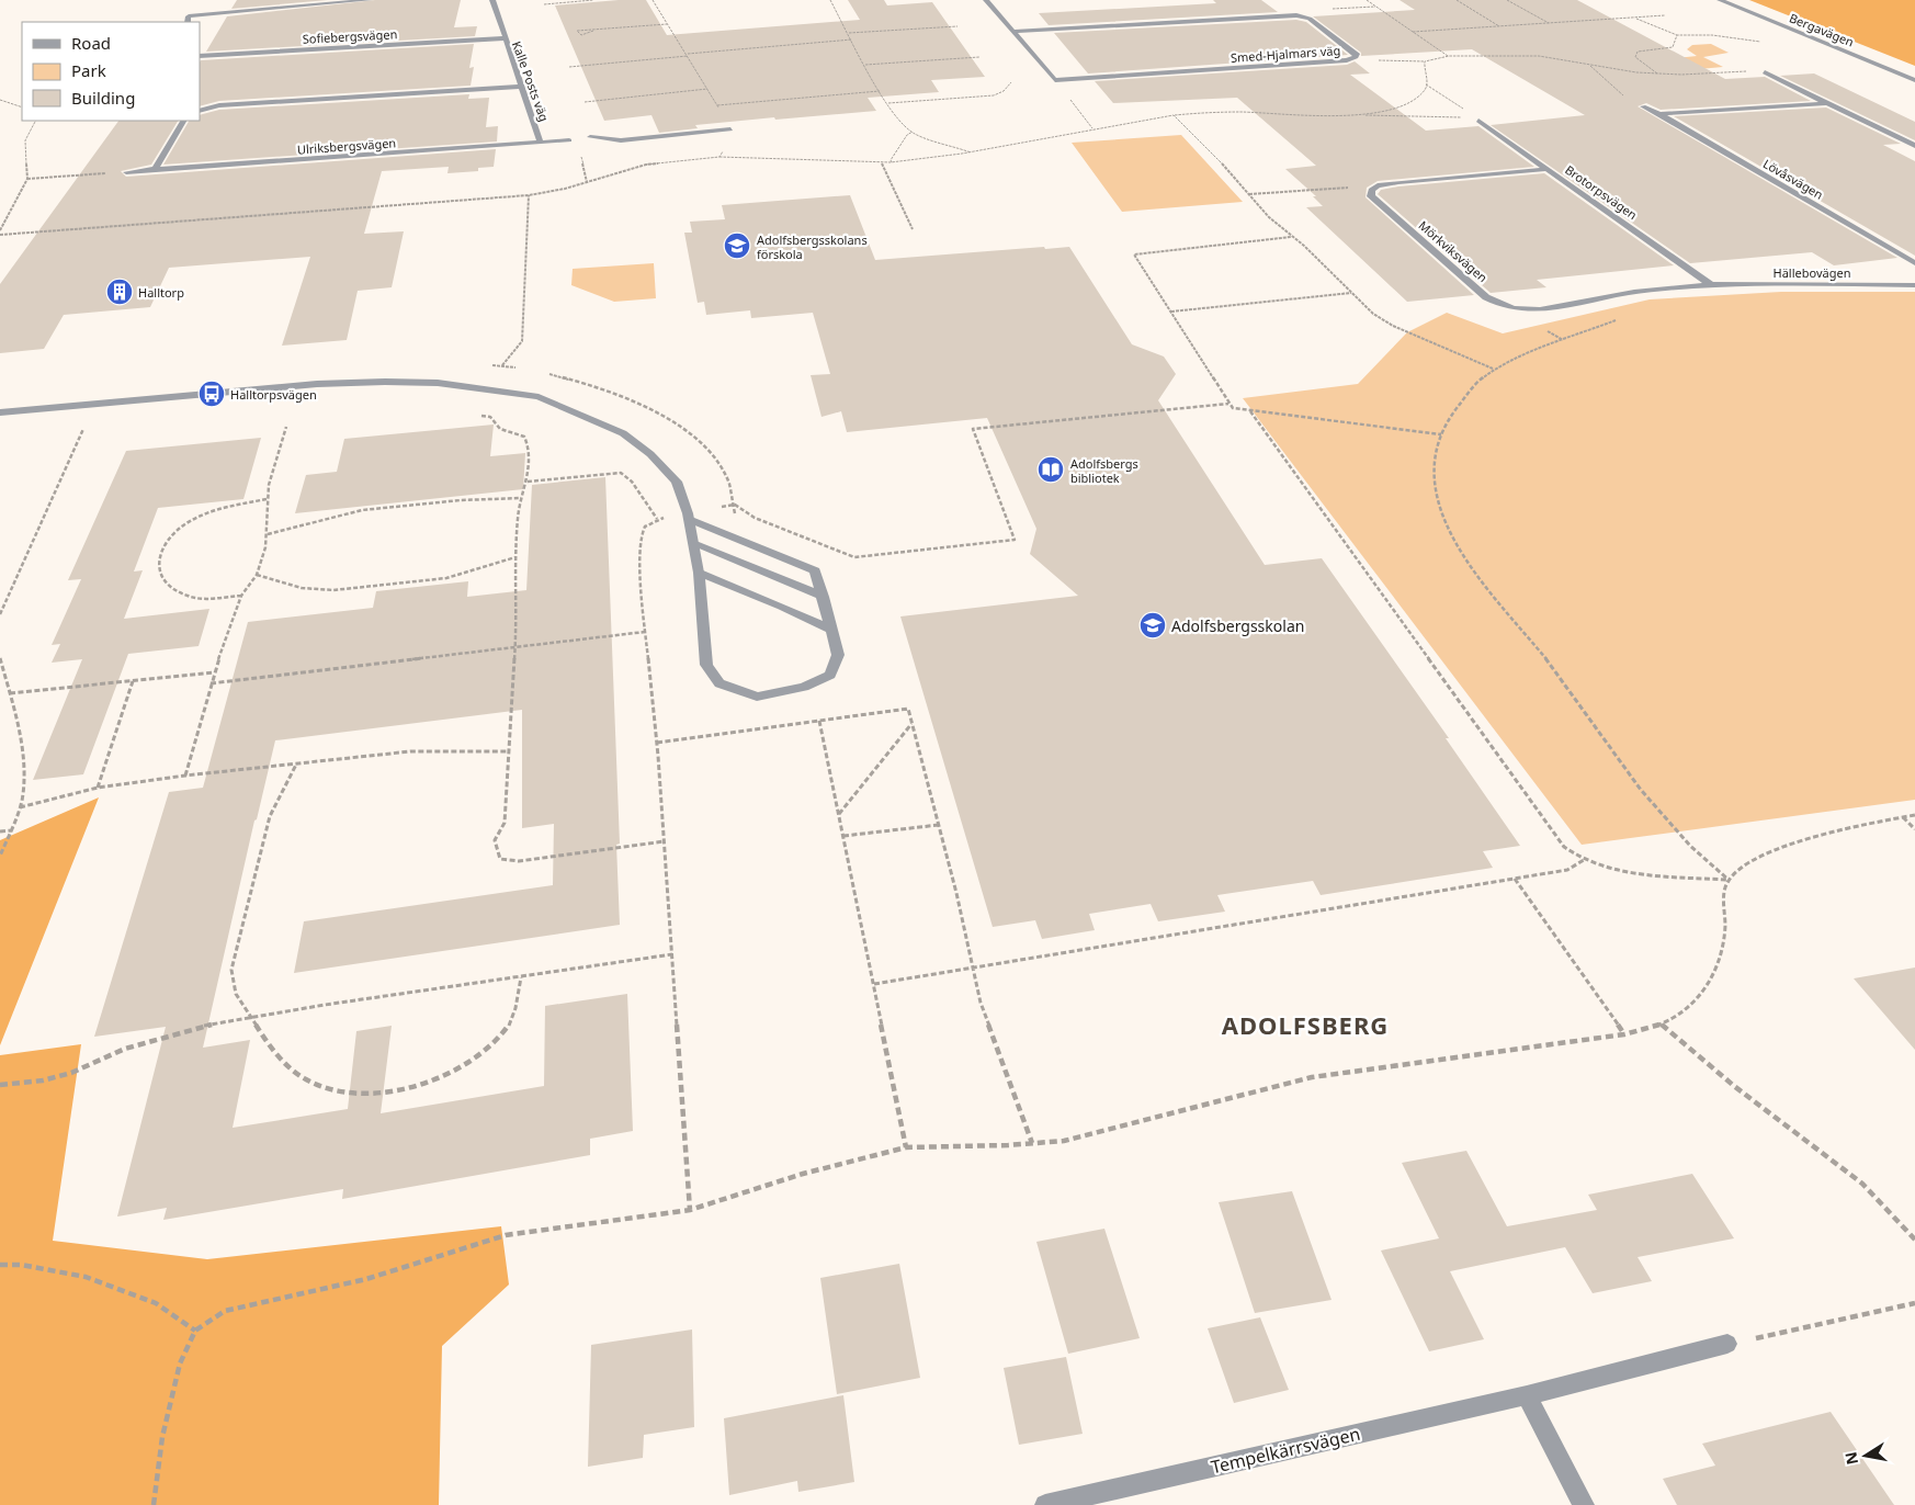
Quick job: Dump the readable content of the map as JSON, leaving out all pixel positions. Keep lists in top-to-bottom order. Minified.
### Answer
{"streets":{"street":["Bergavägen","Sofiebergsvägen","Smed-Hjalmars väg","Kalle Posts väg","Ulriksbergsvägen","Lövåsvägen","Brotorpsvägen","Mörkviksvägen","Hällebovägen","Tempelkärrsvägen"]},"crossings":[["Sofiebergsvägen","Kalle Posts väg"],["Kalle Posts väg","Ulriksbergsvägen"],["Brotorpsvägen","Mörkviksvägen"],["Brotorpsvägen","Hällebovägen"],["Mörkviksvägen","Hällebovägen"]],"districts":["ADOLFSBERG"],"places":{"school or university":["Adolfsbergsskolans förskola","Adolfsbergsskolan"],"building":["Halltorp"],"bus stop":["Halltorpsvägen"],"library":["Adolfsbergs bibliotek"]},"legend":["Road","Park","Building"],"north":"left"}
